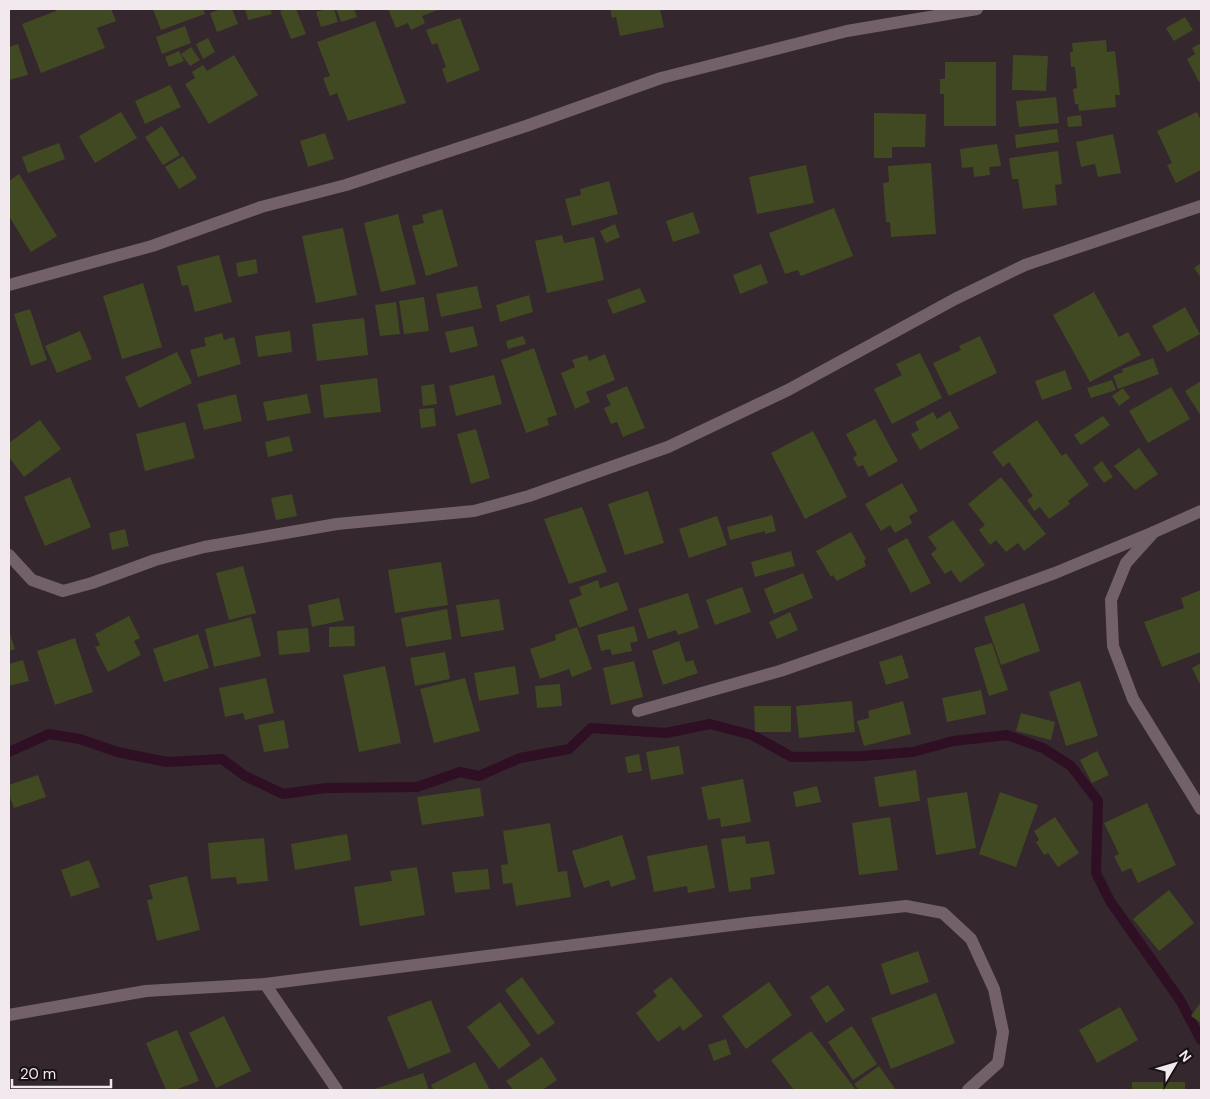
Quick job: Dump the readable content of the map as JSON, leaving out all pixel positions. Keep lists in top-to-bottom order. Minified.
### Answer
{"scale_bar":"20 m","north":"top right"}
